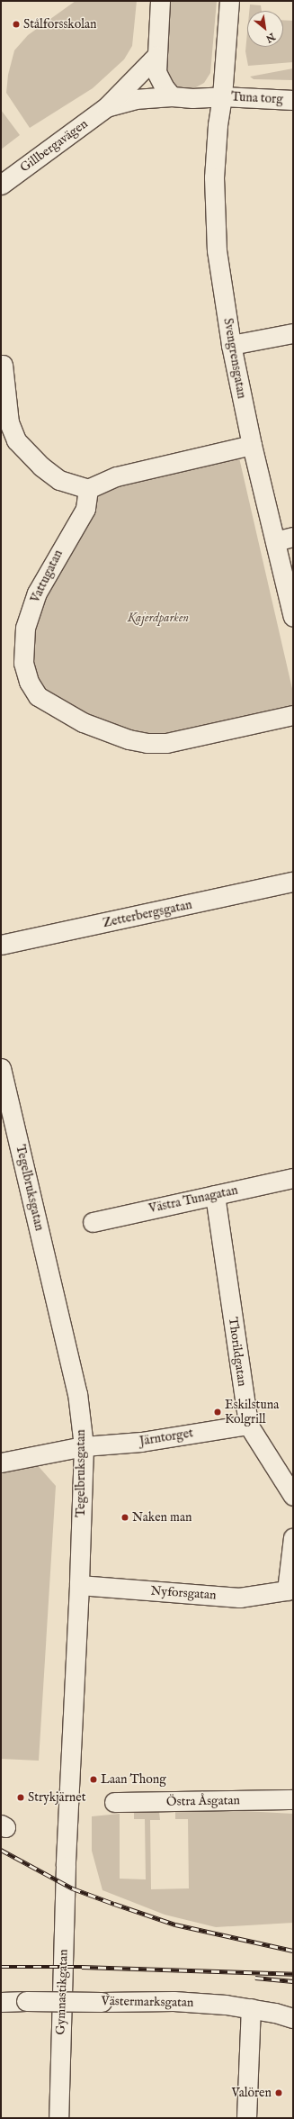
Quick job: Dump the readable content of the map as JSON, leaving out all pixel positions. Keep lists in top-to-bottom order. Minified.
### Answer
{"streets":{"street":["Tuna torg","Gillbergavägen","Svengrensgatan","Vattugatan","Zetterbergsgatan","Tegelbruksgatan","Västra Tunagatan","Thorildgatan","Järntorget","Nyforsgatan","Östra Åsgatan","Gymnastikgatan","Västermarksgatan"]},"crossings":[["Tuna torg","Gillbergavägen"],["Tuna torg","Svengrensgatan"],["Tegelbruksgatan","Järntorget"],["Tegelbruksgatan","Nyforsgatan"],["Tegelbruksgatan","Gymnastikgatan"],["Västra Tunagatan","Thorildgatan"],["Thorildgatan","Järntorget"]],"parks":["Kajerdparken"],"places":["Stålforsskolan","Eskilstuna Kolgrill","Naken man","Laan Thong","Strykjärnet","Valören"],"north":"bottom right"}
